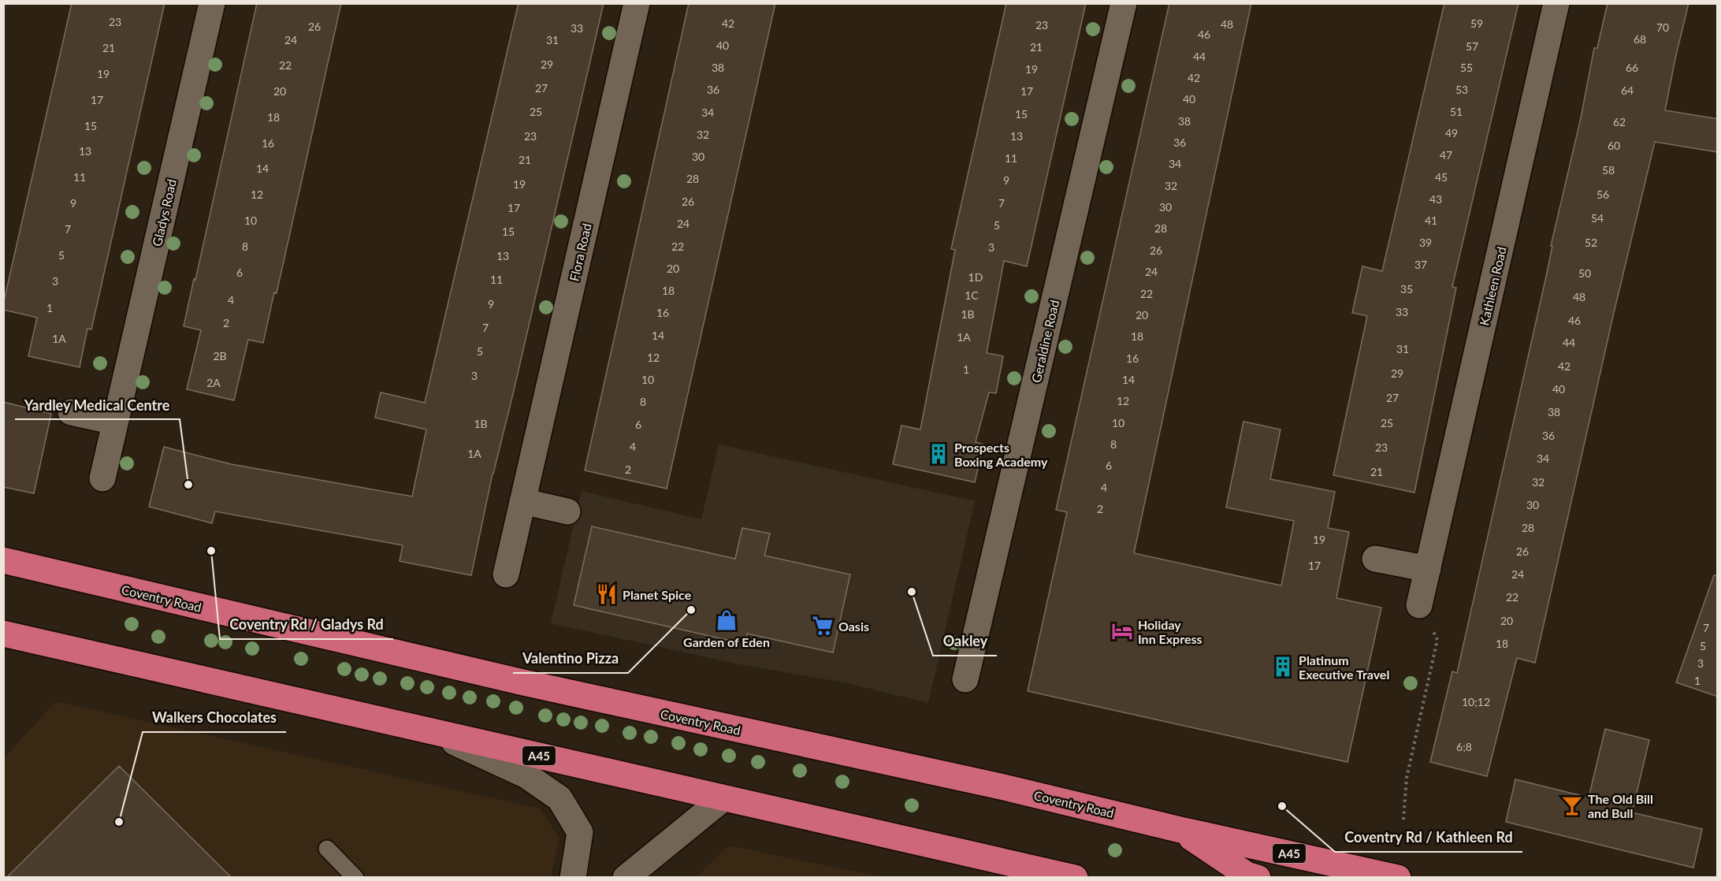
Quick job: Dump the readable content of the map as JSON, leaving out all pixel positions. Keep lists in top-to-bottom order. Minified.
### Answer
{"streets":{"highway":["Coventry Road","A45"],"street":["Gladys Road","Flora Road","Kathleen Road","Geraldine Road"]},"places":{"building":["Prospects Boxing Academy","Platinum Executive Travel"],"other":["Yardley Medical Centre","Coventry Rd / Gladys Rd","Oakley","Valentino Pizza","Coventry Rd / Kathleen Rd","Walkers Chocolates"],"restaurant":["Planet Spice"],"shop":["Garden of Eden"],"supermarket":["Oasis"],"hotel":["Holiday Inn Express"],"bar":["The Old Bill and Bull"]},"house_numbers":["23","42","59","48","23","26","70","33","46","68","24","31","40","57","21","21","44","29","22","38","55","66","19","19","42","27","36","53","64","20","17","40","17","25","51","34","15","18","38","62","15","49","32","23","13","36","16","60","13","47","30","11","21","34","14","58","11","45","28","9","19","32","12","56","43","26","9","7","30","17","54","10","41","24","5","28","7","15","39","52","8","22","3","26","5","13","37","20","24","6","50","1D","11","3","35","18","22","1C","48","4","9","1","33","16","1B","20","46","2","7","14","18","1A","1A","44","31","5","2B","12","16","42","1","29","3","10","14","2A","40","27","12","8","38","10","25","1B","6","36","8","4","23","1A","34","6","2","21","32","4","30","2","28","19","26","17","24","22","20","7","18","5","3","1","10;12","6;8"]}
